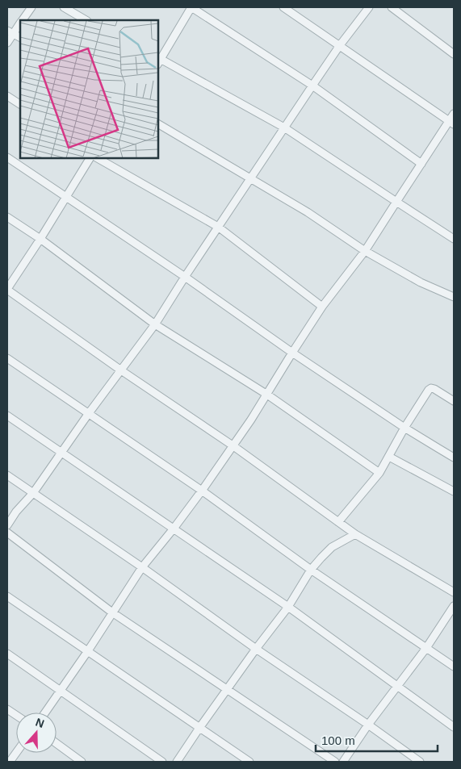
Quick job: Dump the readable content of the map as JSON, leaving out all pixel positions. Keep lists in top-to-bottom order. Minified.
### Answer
{"scale_bar":"100 m","north":"top"}
